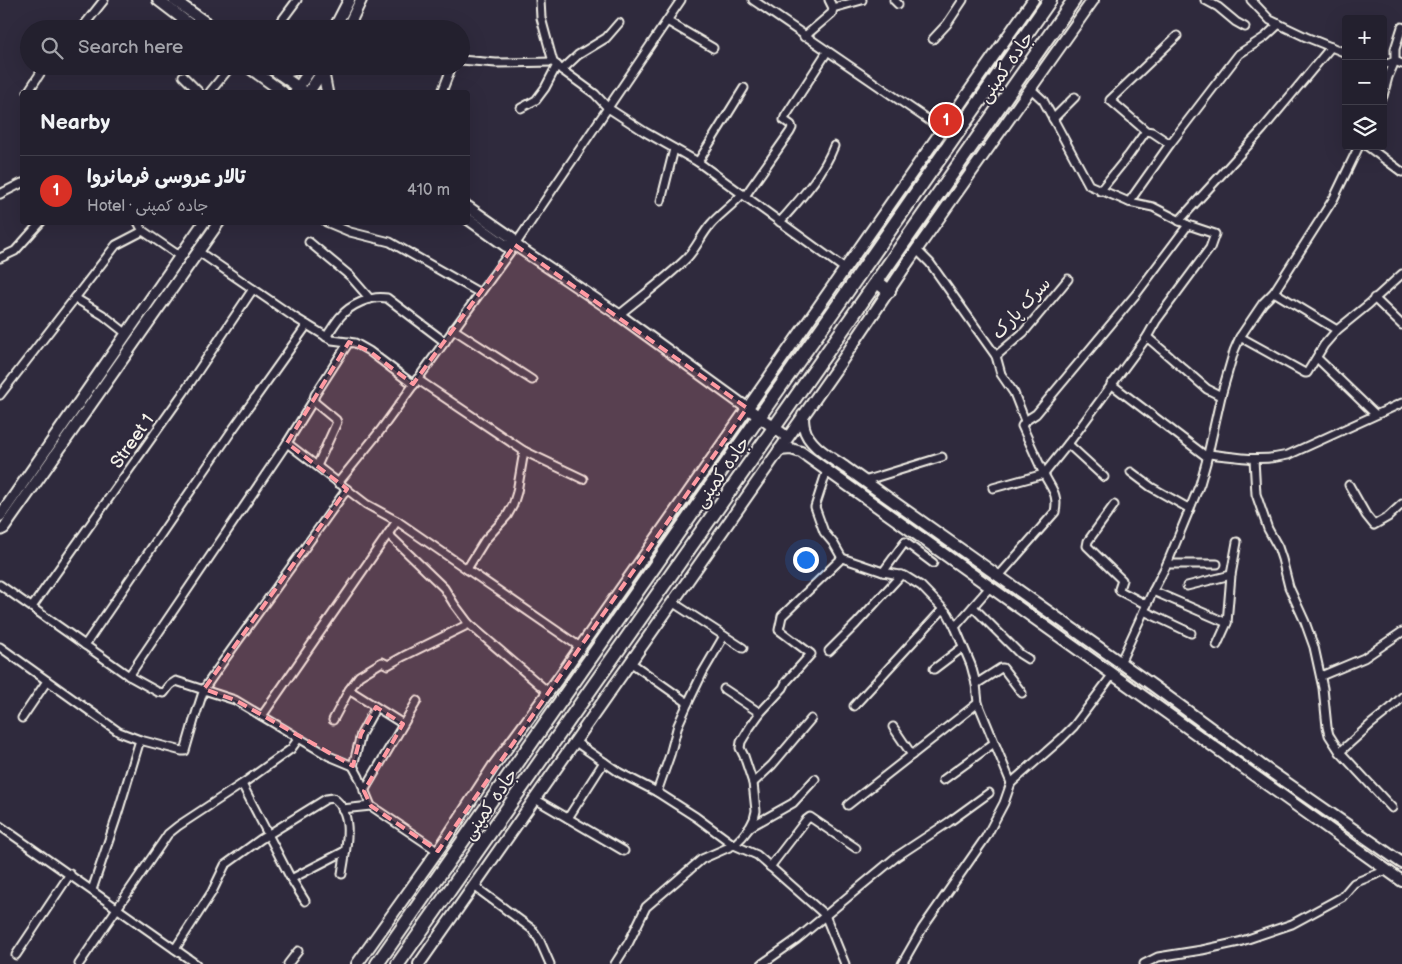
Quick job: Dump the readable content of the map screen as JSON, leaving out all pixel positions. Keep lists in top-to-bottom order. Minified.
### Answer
{"streets":{"highway":["جاده کمپنی"],"street":["سرک پارک","Street 1"]},"page":{"map_buttons":["+","−"],"search":"Search here","heading":"Nearby","pins":"1","list":[{"mark":"1","name":"تالار عروسی فرمانروا","note":"Hotel · جاده کمپنی","value":"410 m"}]}}
